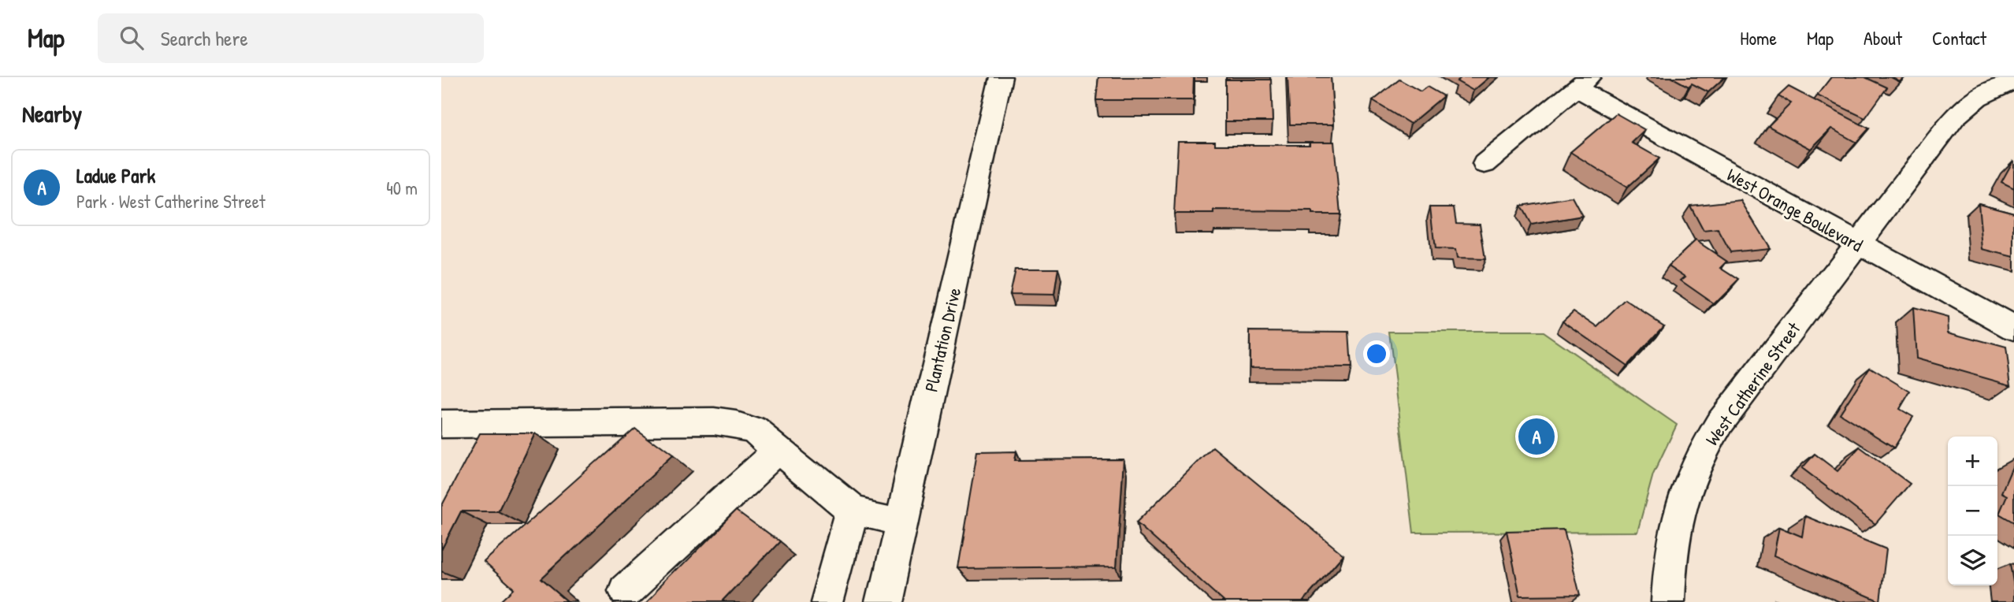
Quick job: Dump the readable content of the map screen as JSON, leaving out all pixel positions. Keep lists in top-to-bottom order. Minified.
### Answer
{"streets":{"street":["West Orange Boulevard","Plantation Drive","West Catherine Street"]},"crossings":[["West Orange Boulevard","West Catherine Street"]],"page":{"header":"Map","search":"Search here","nav":["Home","Map","About","Contact"],"heading":"Nearby","list":[{"mark":"A","name":"Ladue Park","note":"Park · West Catherine Street","value":"40 m"}],"pins":"A","map_buttons":["+","−"]}}
